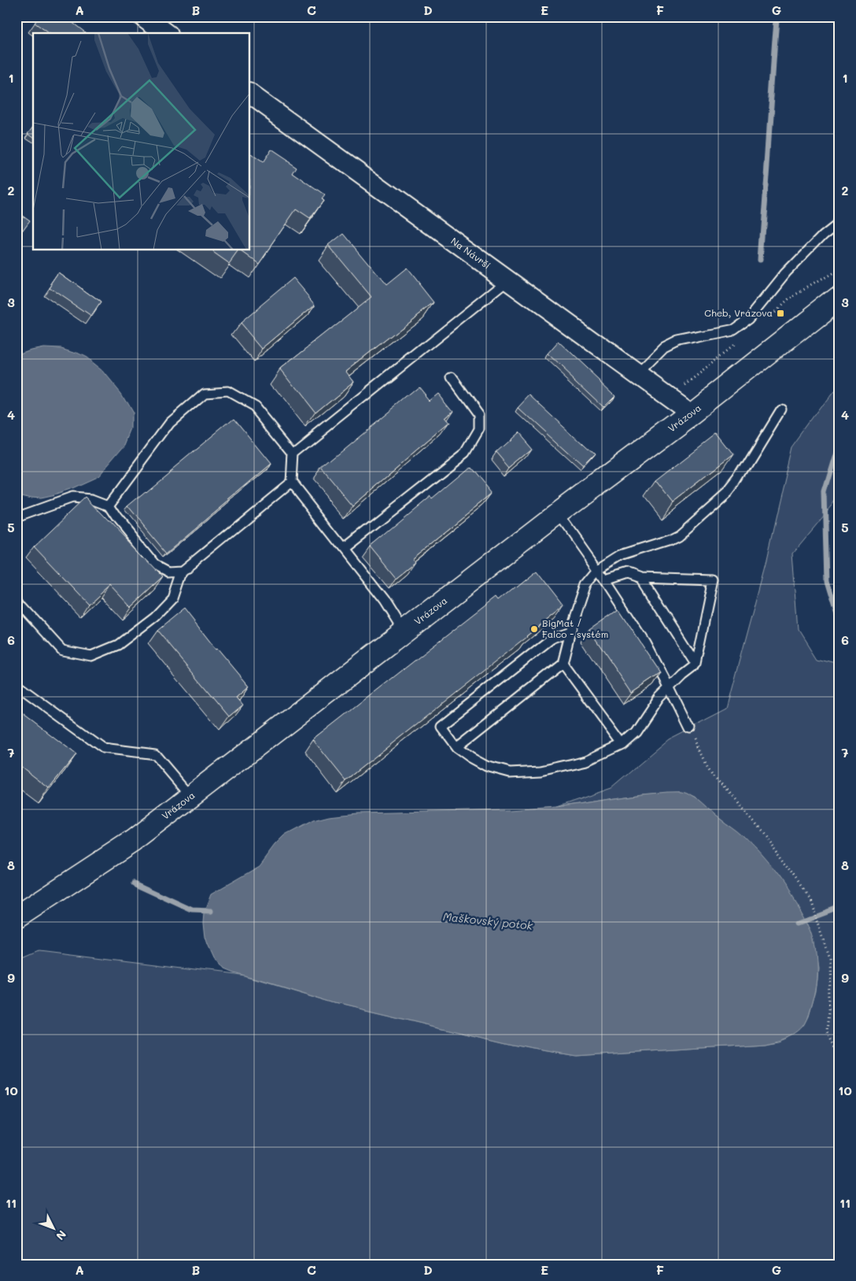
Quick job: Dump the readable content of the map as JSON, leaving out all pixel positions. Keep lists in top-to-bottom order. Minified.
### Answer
{"streets":{"street":["Na Návrší","Vrázova"]},"crossings":[["Na Návrší","Vrázova"]],"water":["Maškovský potok"],"places":{"transit":["Cheb, Vrázova"],"other":["BigMat / Falco - systém"]},"north":"bottom right","grid":{"columns":["A","B","C","D","E","F","G"],"rows":["1","2","3","4","5","6","7","8","9","10","11"]}}
